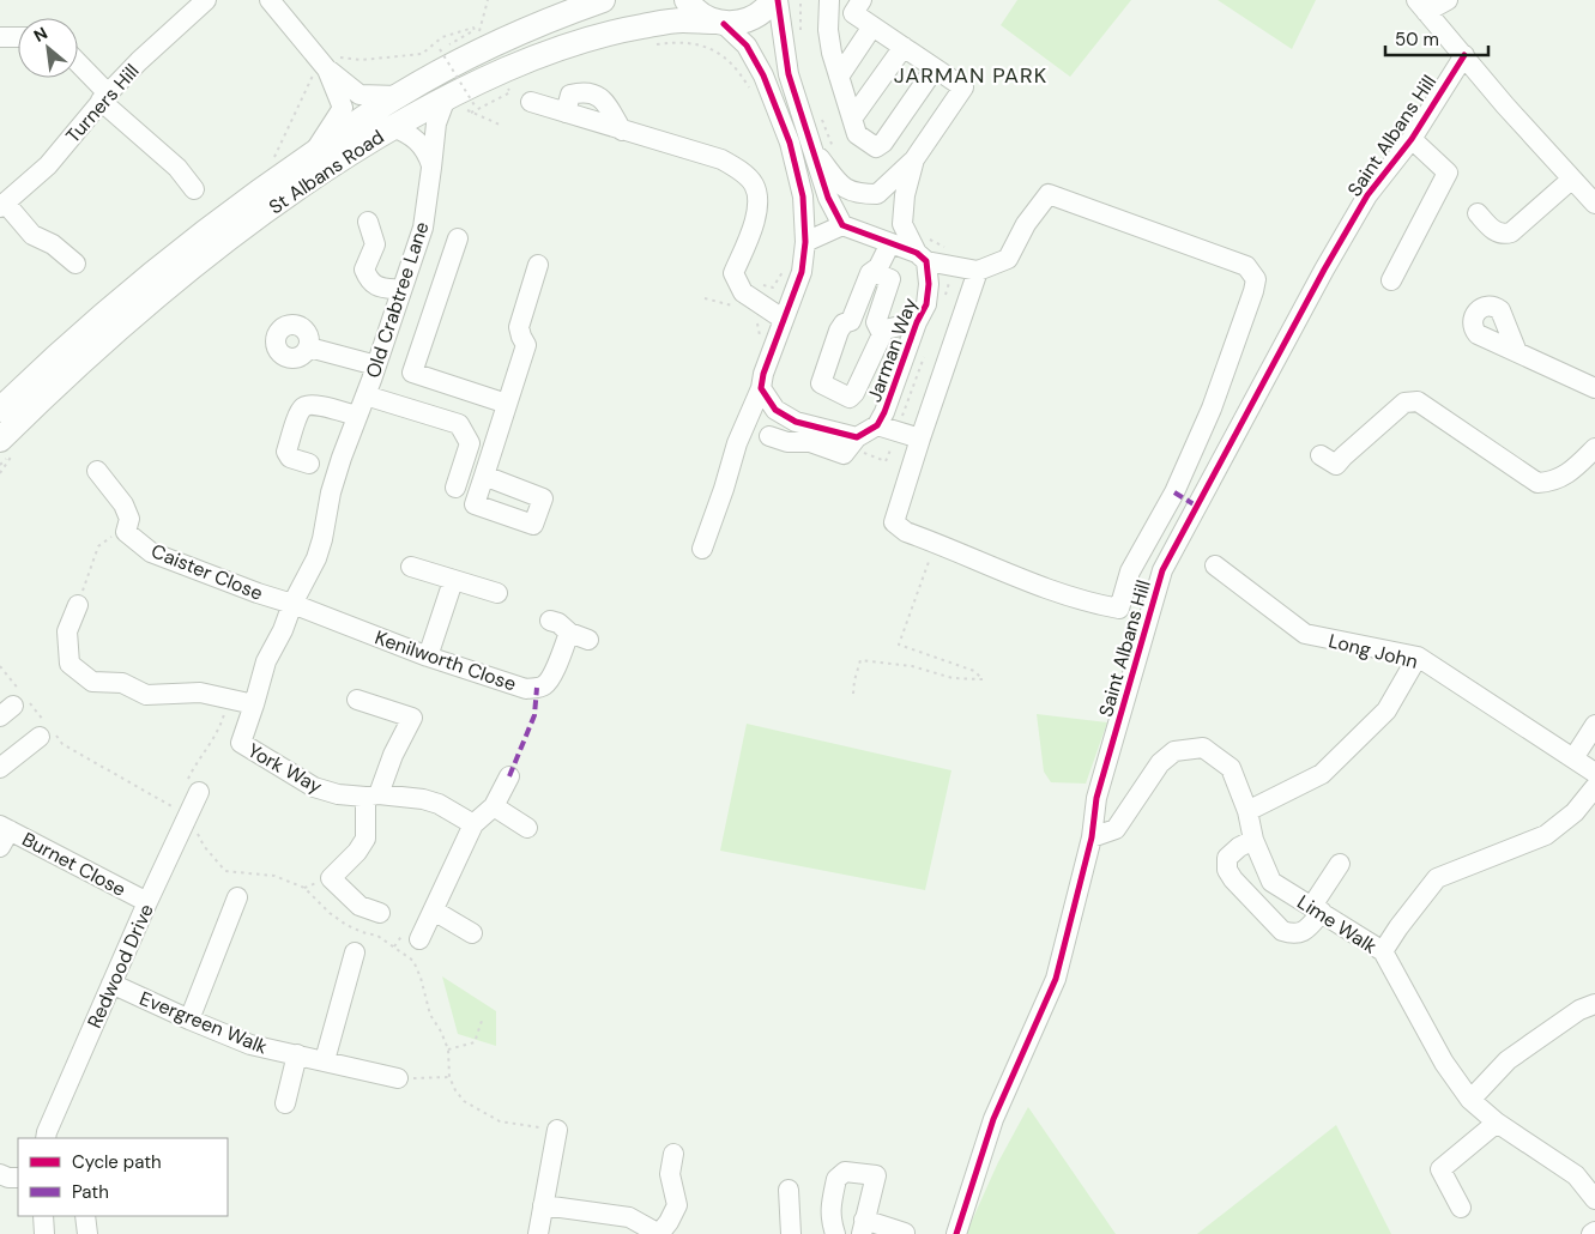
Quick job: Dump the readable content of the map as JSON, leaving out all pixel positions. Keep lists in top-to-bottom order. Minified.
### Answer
{"streets":{"main road":["St Albans Road"],"street":["Turners Hill","Saint Albans Hill","Old Crabtree Lane","Jarman Way","Caister Close","Long John","Kenilworth Close","York Way","Burnet Close","Lime Walk","Redwood Drive","Evergreen Walk"]},"crossings":[["Saint Albans Hill","Lime Walk"],["St Albans Road","Old Crabtree Lane"],["Old Crabtree Lane","Caister Close"],["Old Crabtree Lane","Kenilworth Close"],["Old Crabtree Lane","York Way"],["Caister Close","Kenilworth Close"],["Caister Close","York Way"],["Kenilworth Close","York Way"],["Burnet Close","Redwood Drive"],["Redwood Drive","Evergreen Walk"]],"districts":["JARMAN PARK"],"legend":["Cycle path","Path"],"scale_bar":"50 m","north":"top left"}
